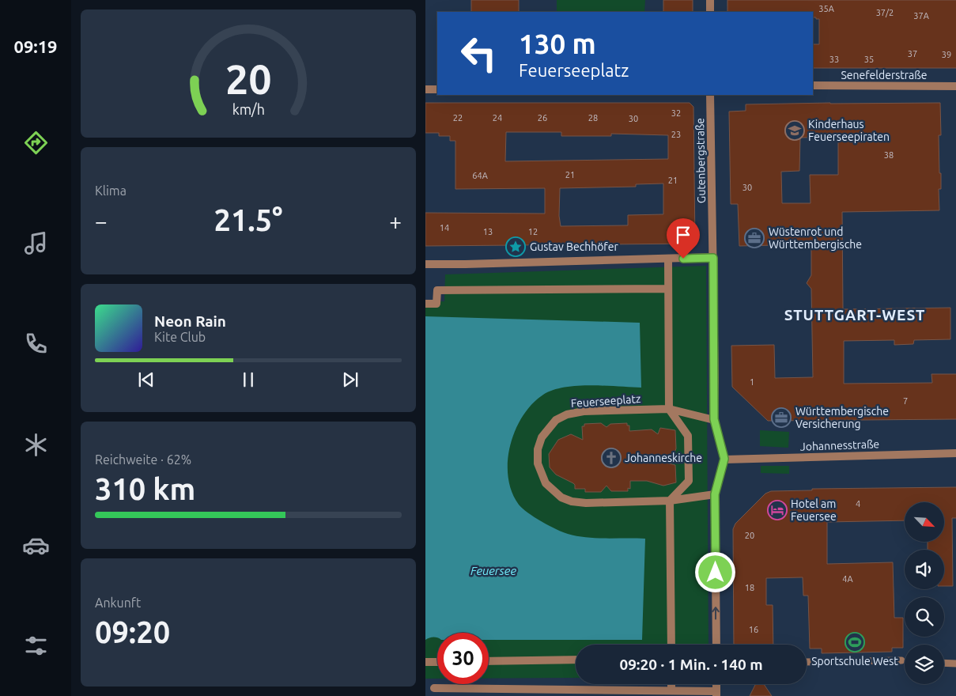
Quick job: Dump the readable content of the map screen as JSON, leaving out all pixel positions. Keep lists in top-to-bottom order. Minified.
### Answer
{"streets":{"street":["Senefelderstraße","Gutenbergstraße","Feuerseeplatz","Johannesstraße"]},"crossings":[["Gutenbergstraße","Feuerseeplatz"],["Gutenbergstraße","Johannesstraße"]],"districts":["STUTTGART-WEST"],"water":["Feuersee"],"places":{"school or university":["Kinderhaus Feuerseepiraten"],"office":["Wüstenrot und Württembergische","Württembergische Versicherung"],"place":["Gustav Bechhöfer"],"church":["Johanneskirche"],"hotel":["Hotel am Feuersee"],"sports":["Sportschule West"]},"house_numbers":["35A","37/2","37A","37","39","33","35","32","22","24","26","28","30","23","38","21","64A","21","30","14","13","12","1","7","4","20","4A","18","16"],"north":"bottom right","page":{"tabs":"09:19","turn":["130 m","Feuerseeplatz"],"tile":["Klima",["Reichweite · 62%","310 km"],["Ankunft","09:20"]],"heat":["−","21.5°","+"],"song":["Neon Rain","Kite Club"],"limit":"30","trip":"09:20 · 1 Min. · 140 m","gauge":["20","km/h"]}}
